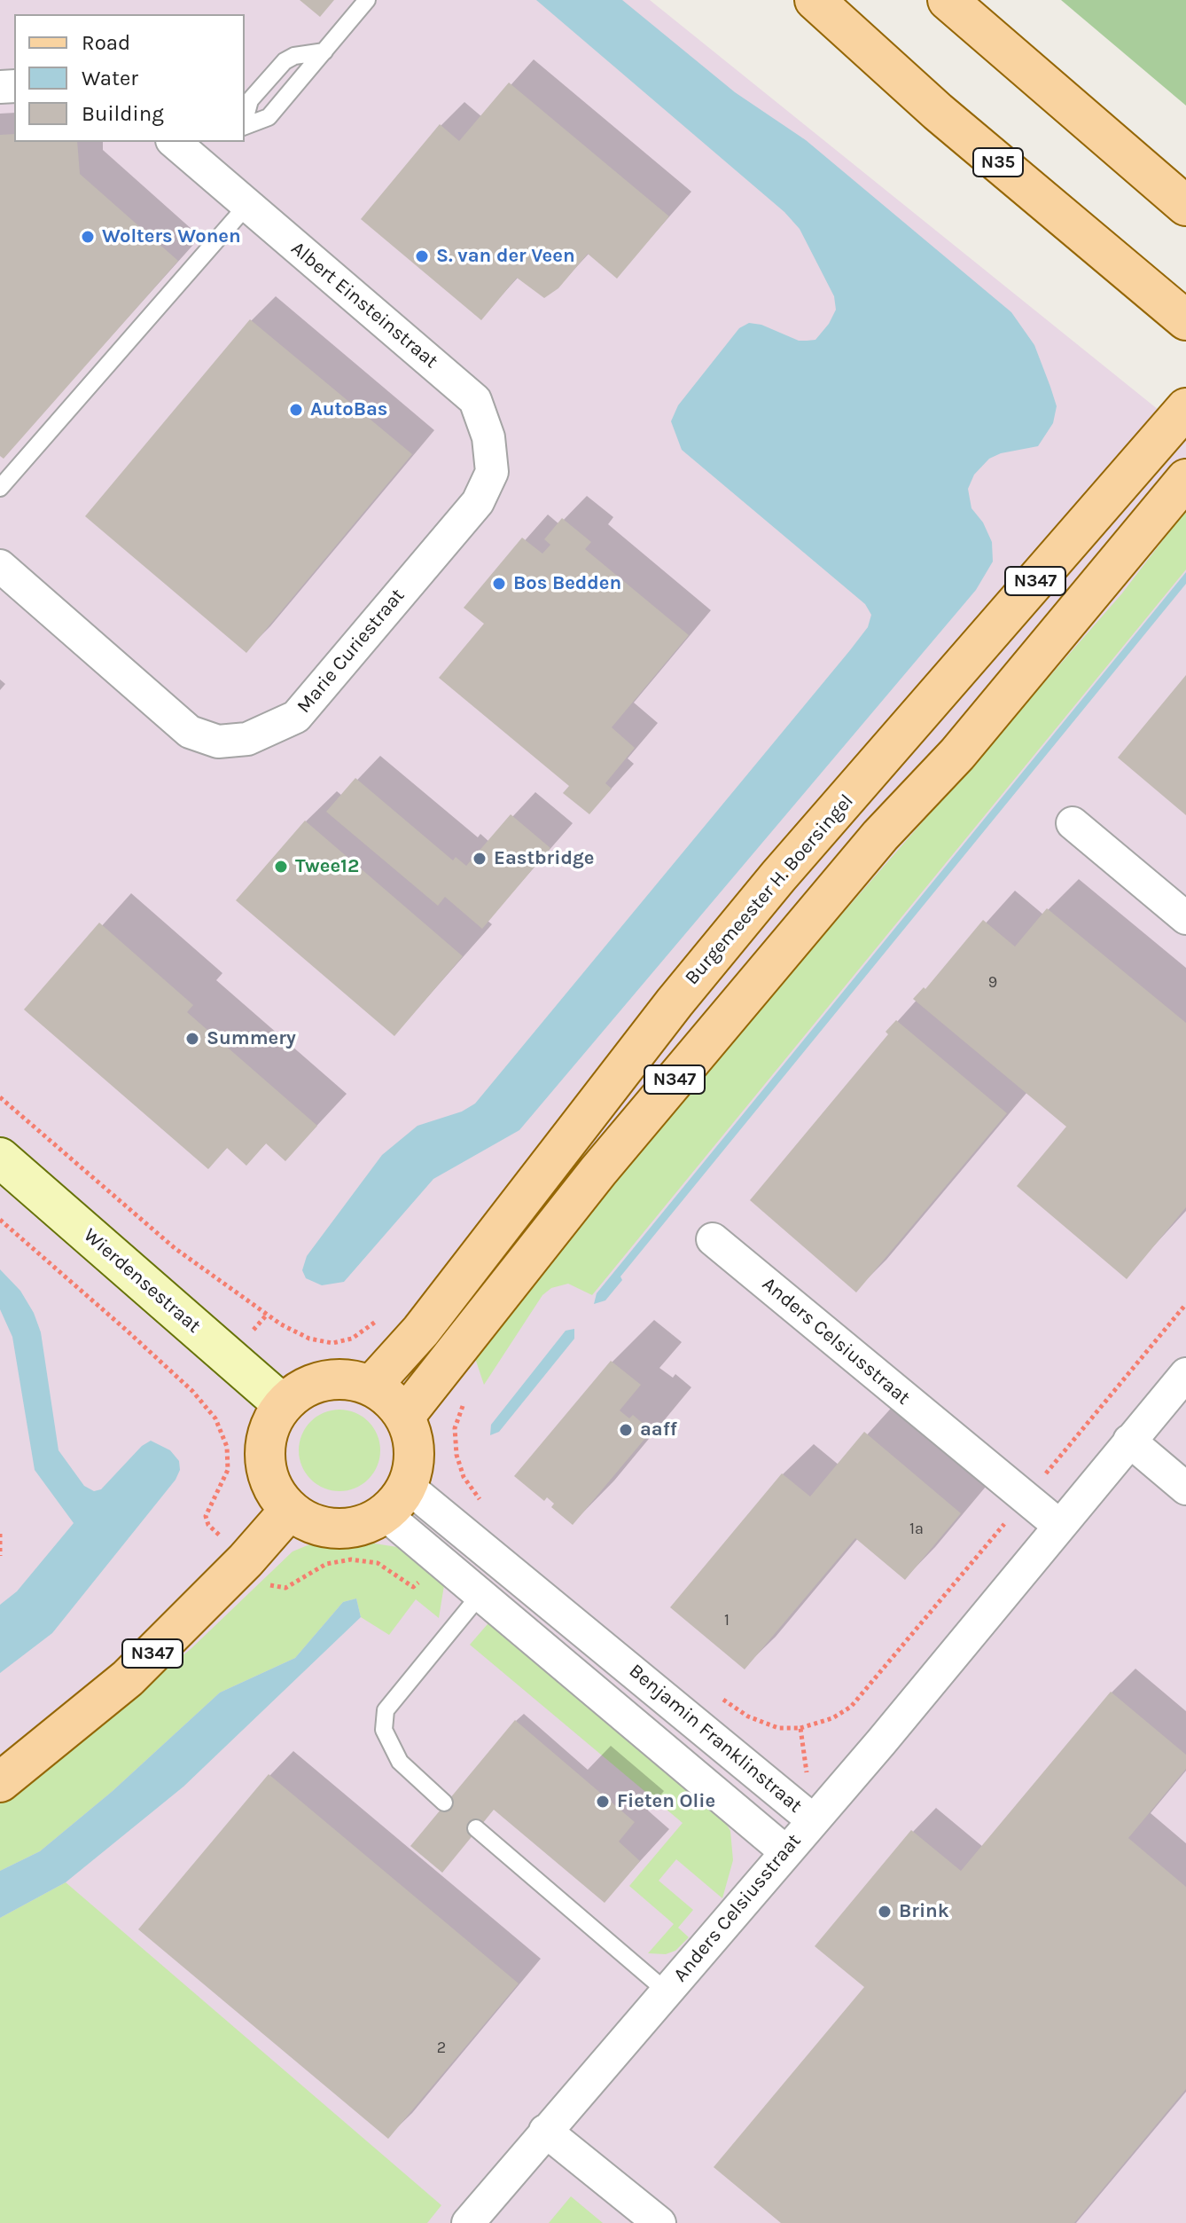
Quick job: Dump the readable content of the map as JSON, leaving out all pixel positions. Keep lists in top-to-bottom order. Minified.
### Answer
{"streets":{"main road":["N35","N347","Burgemeester H. Boersingel"],"street":["Albert Einsteinstraat","Marie Curiestraat","Wierdensestraat","Anders Celsiusstraat","Benjamin Franklinstraat"]},"crossings":[["Albert Einsteinstraat","Marie Curiestraat"],["N347","Burgemeester H. Boersingel"],["N347","Wierdensestraat"],["N347","Benjamin Franklinstraat"],["Burgemeester H. Boersingel","Wierdensestraat"],["Burgemeester H. Boersingel","Benjamin Franklinstraat"],["Wierdensestraat","Benjamin Franklinstraat"],["Anders Celsiusstraat","Benjamin Franklinstraat"]],"places":["Wolters Wonen","S. van der Veen","AutoBas","Bos Bedden","Eastbridge","Twee12","Summery","aaff","Fieten Olie","Brink"],"house_numbers":["9","1a","1","2"],"legend":["Road","Water","Building"]}
